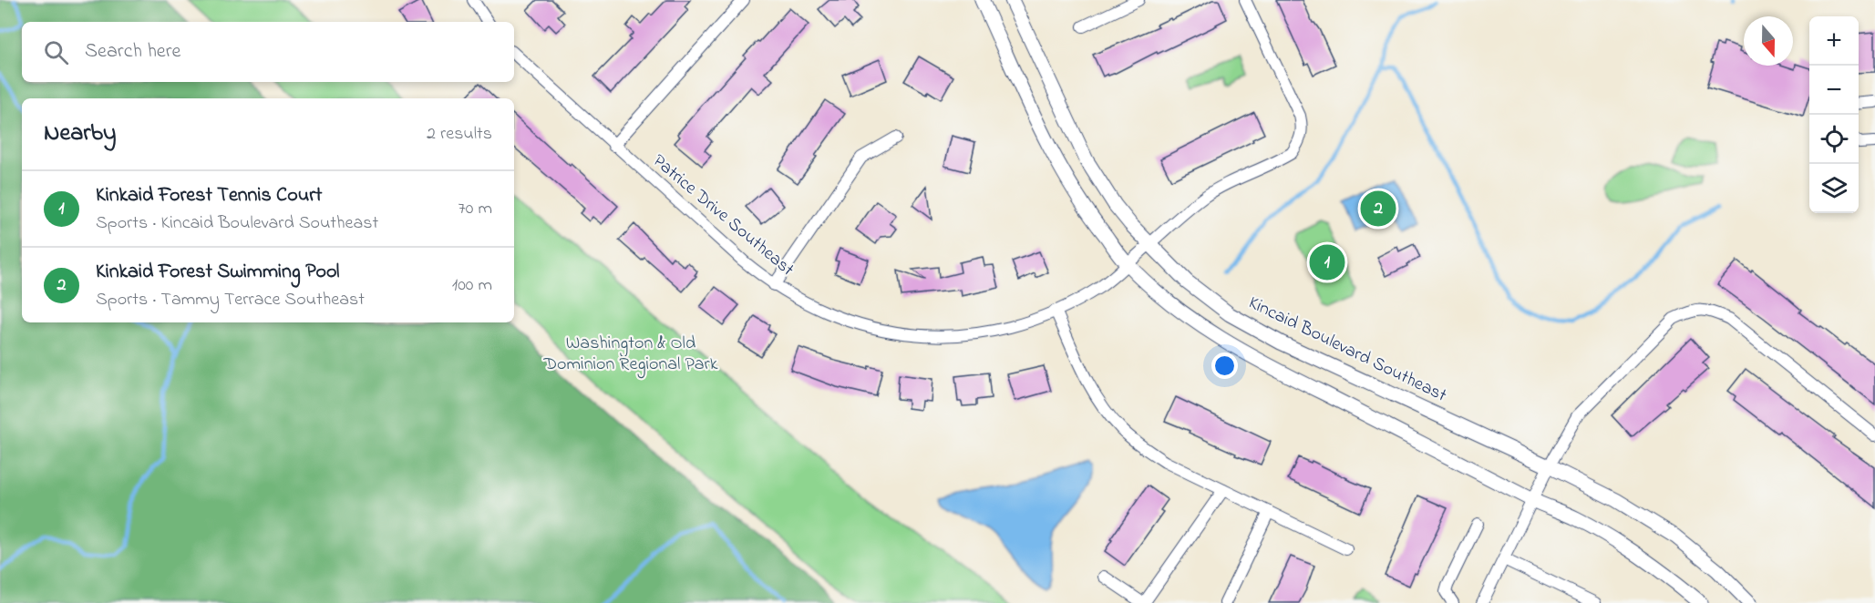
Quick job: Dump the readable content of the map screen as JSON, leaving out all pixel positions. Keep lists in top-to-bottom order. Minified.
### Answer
{"streets":{"street":["Patrice Drive Southeast","Kincaid Boulevard Southeast"]},"crossings":[["Patrice Drive Southeast","Kincaid Boulevard Southeast"]],"parks":["Washington & Old Dominion Regional Park"],"north":"bottom","page":{"map_buttons":["+","−"],"search":"Search here","heading":["Nearby","2 results"],"list":[{"mark":"1","name":"Kinkaid Forest Tennis Court","note":"Sports · Kincaid Boulevard Southeast","value":"70 m"},{"mark":"2","name":"Kinkaid Forest Swimming Pool","note":"Sports · Tammy Terrace Southeast","value":"100 m"}],"pins":["2","1"]}}
